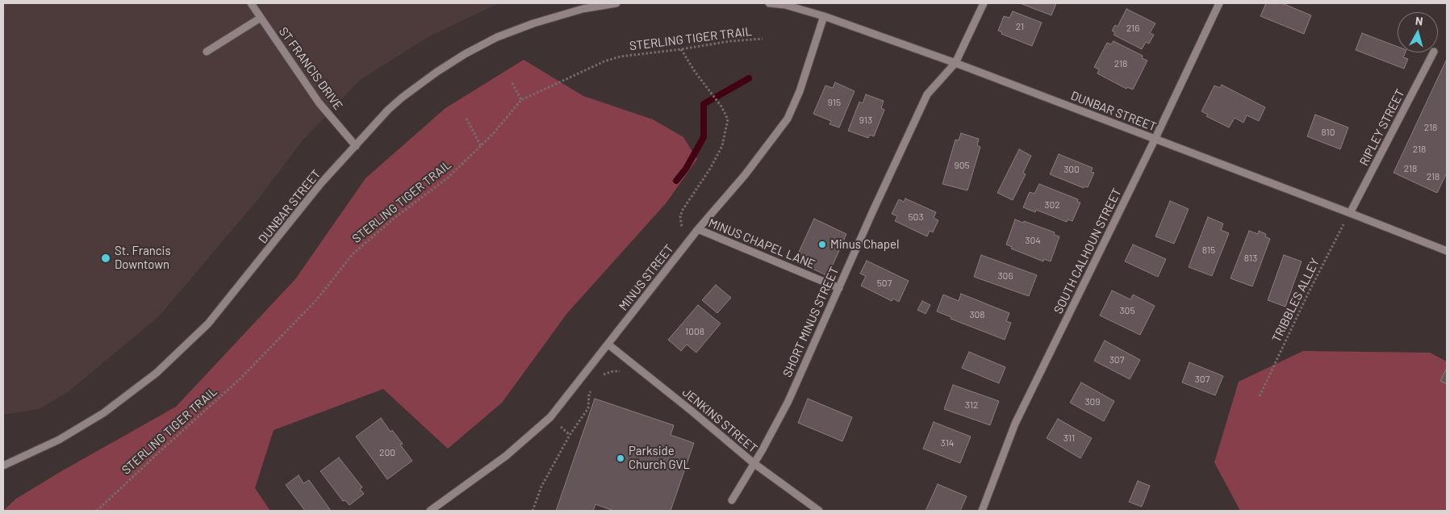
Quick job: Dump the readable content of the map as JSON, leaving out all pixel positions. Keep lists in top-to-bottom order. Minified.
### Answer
{"streets":{"street":["ST FRANCIS DRIVE","DUNBAR STREET","RIPLEY STREET","MINUS CHAPEL LANE","SOUTH CALHOUN STREET","MINUS STREET","SHORT MINUS STREET","JENKINS STREET"],"path":["STERLING TIGER TRAIL","TRIBBLES ALLEY"]},"crossings":[["ST FRANCIS DRIVE","DUNBAR STREET"],["DUNBAR STREET","RIPLEY STREET"],["DUNBAR STREET","SOUTH CALHOUN STREET"],["DUNBAR STREET","MINUS STREET"],["DUNBAR STREET","TRIBBLES ALLEY"],["DUNBAR STREET","SHORT MINUS STREET"],["RIPLEY STREET","TRIBBLES ALLEY"],["MINUS CHAPEL LANE","MINUS STREET"],["MINUS CHAPEL LANE","SHORT MINUS STREET"],["MINUS STREET","JENKINS STREET"],["SHORT MINUS STREET","JENKINS STREET"]],"places":["Minus Chapel","St. Francis Downtown","Parkside Church GVL"],"house_numbers":["21","216","218","915","913","218","810","218","905","218","300","218","302","503","304","815","813","306","507","305","308","1008","307","307","309","312","311","314","200"],"north":"top"}
